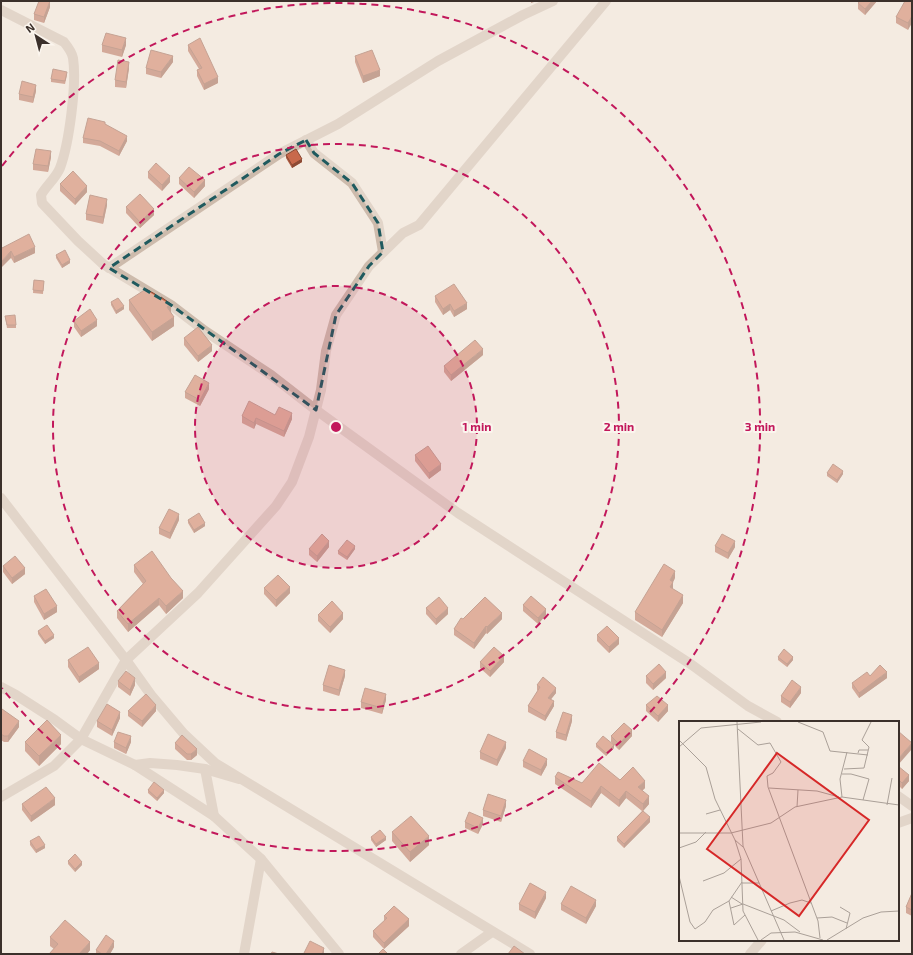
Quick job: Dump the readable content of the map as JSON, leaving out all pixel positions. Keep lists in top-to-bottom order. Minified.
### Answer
{"north":"top left","rings":["1 min","2 min","3 min"]}
